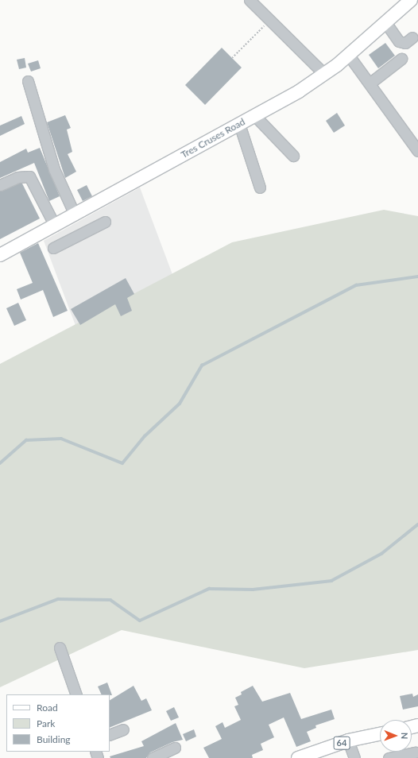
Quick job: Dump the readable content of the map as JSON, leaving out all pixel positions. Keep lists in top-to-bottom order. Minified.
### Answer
{"streets":{"main road":["Tres Cruses Road","64"]},"legend":["Road","Park","Building"],"north":"right"}
